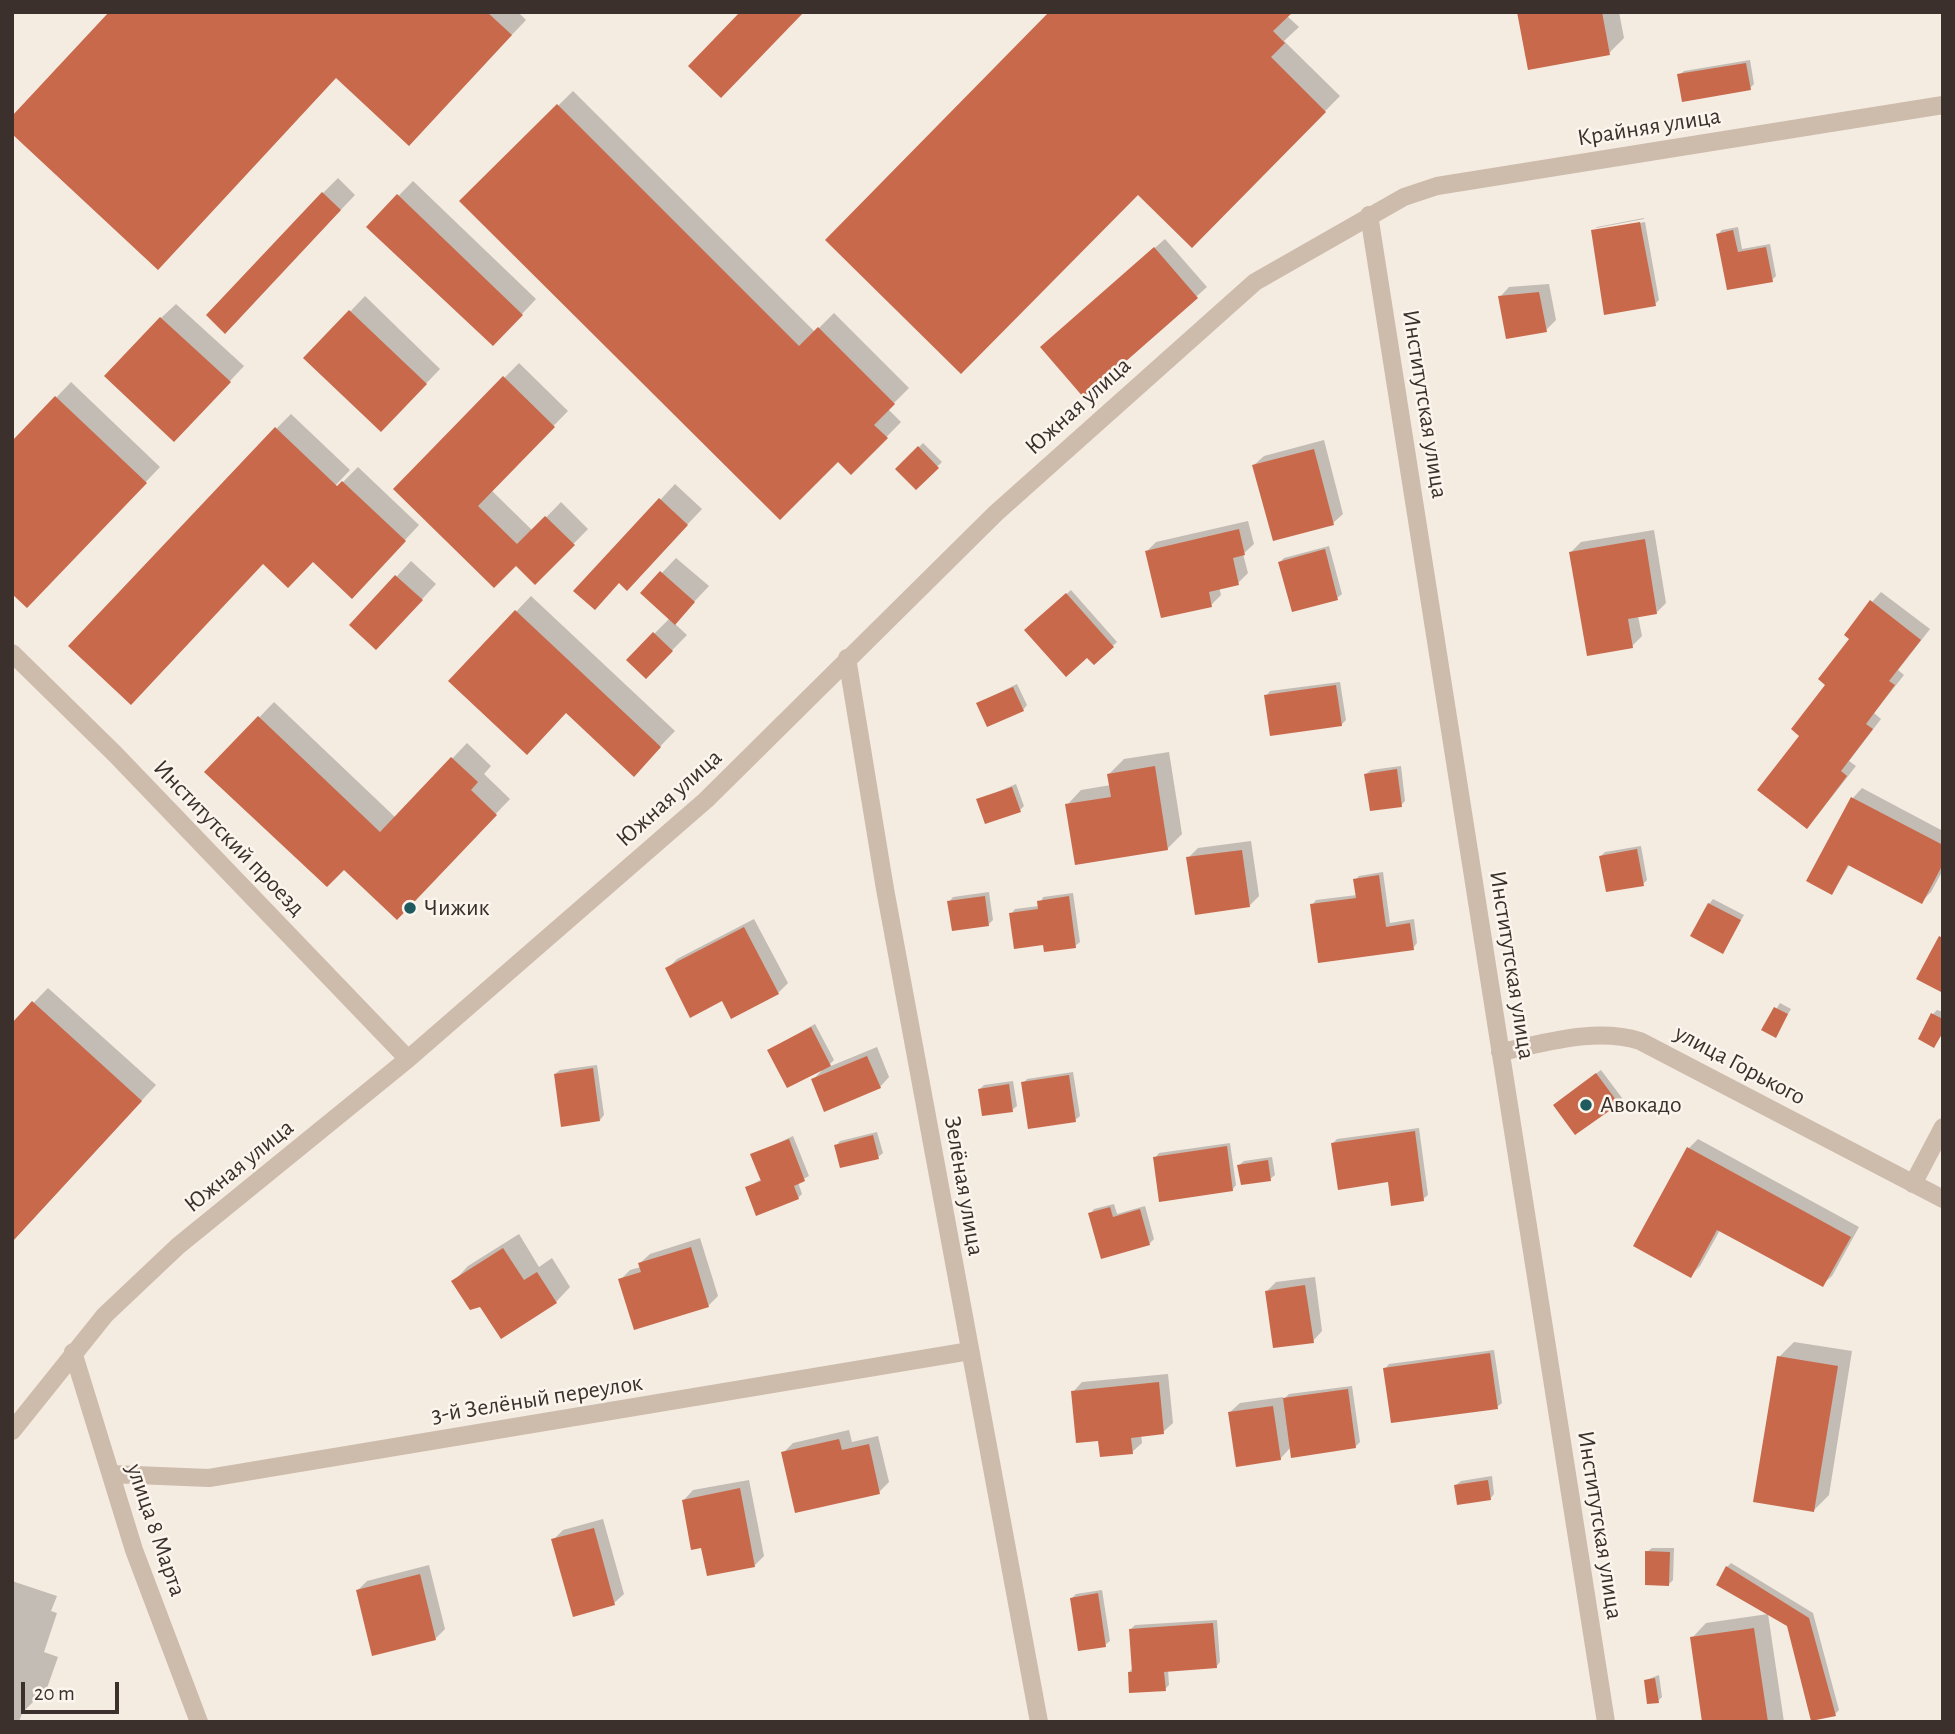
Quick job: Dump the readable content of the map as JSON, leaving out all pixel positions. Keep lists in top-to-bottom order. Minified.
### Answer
{"streets":{"street":["Крайняя улица","Институтская улица","Южная улица","Институтский проезд","улица Горького","Зелёная улица","3-й Зелёный переулок","улица 8 Марта"]},"crossings":[["Крайняя улица","Институтская улица"],["Крайняя улица","Южная улица"],["Институтская улица","Южная улица"],["Институтская улица","улица Горького"],["Южная улица","Институтский проезд"],["Южная улица","Зелёная улица"],["Южная улица","улица 8 Марта"],["Зелёная улица","3-й Зелёный переулок"],["3-й Зелёный переулок","улица 8 Марта"]],"places":["Чижик","Авокадо"],"scale_bar":"20 m"}
